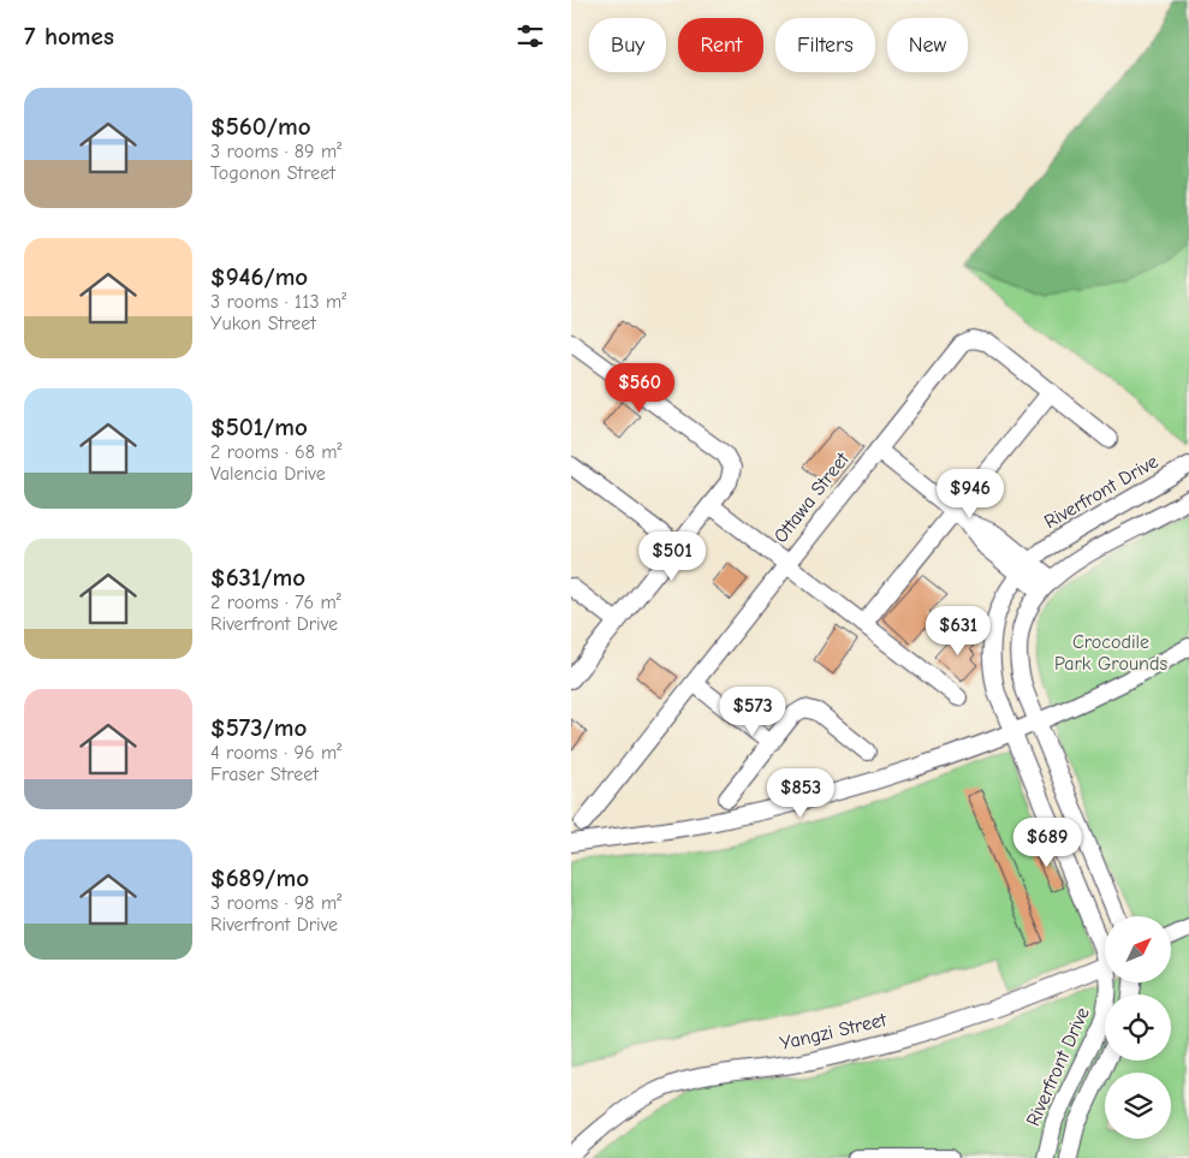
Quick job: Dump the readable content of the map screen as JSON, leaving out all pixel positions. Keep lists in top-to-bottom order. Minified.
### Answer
{"streets":{"street":["Riverfront Drive","Ottawa Street","Yangzi Street"]},"parks":["Crocodile Park Grounds"],"north":"top right","page":{"heading":"7 homes","chip":["Buy","Rent","Filters","New"],"list":[{"name":"$560/mo","note":"3 rooms · 89 m² · Togonon Street"},{"name":"$946/mo","note":"3 rooms · 113 m² · Yukon Street"},{"name":"$501/mo","note":"2 rooms · 68 m² · Valencia Drive"},{"name":"$631/mo","note":"2 rooms · 76 m² · Riverfront Drive"},{"name":"$573/mo","note":"4 rooms · 96 m² · Fraser Street"},{"name":"$689/mo","note":"3 rooms · 98 m² · Riverfront Drive"}],"price":["$560","$946","$501","$631","$573","$853","$689"]}}
